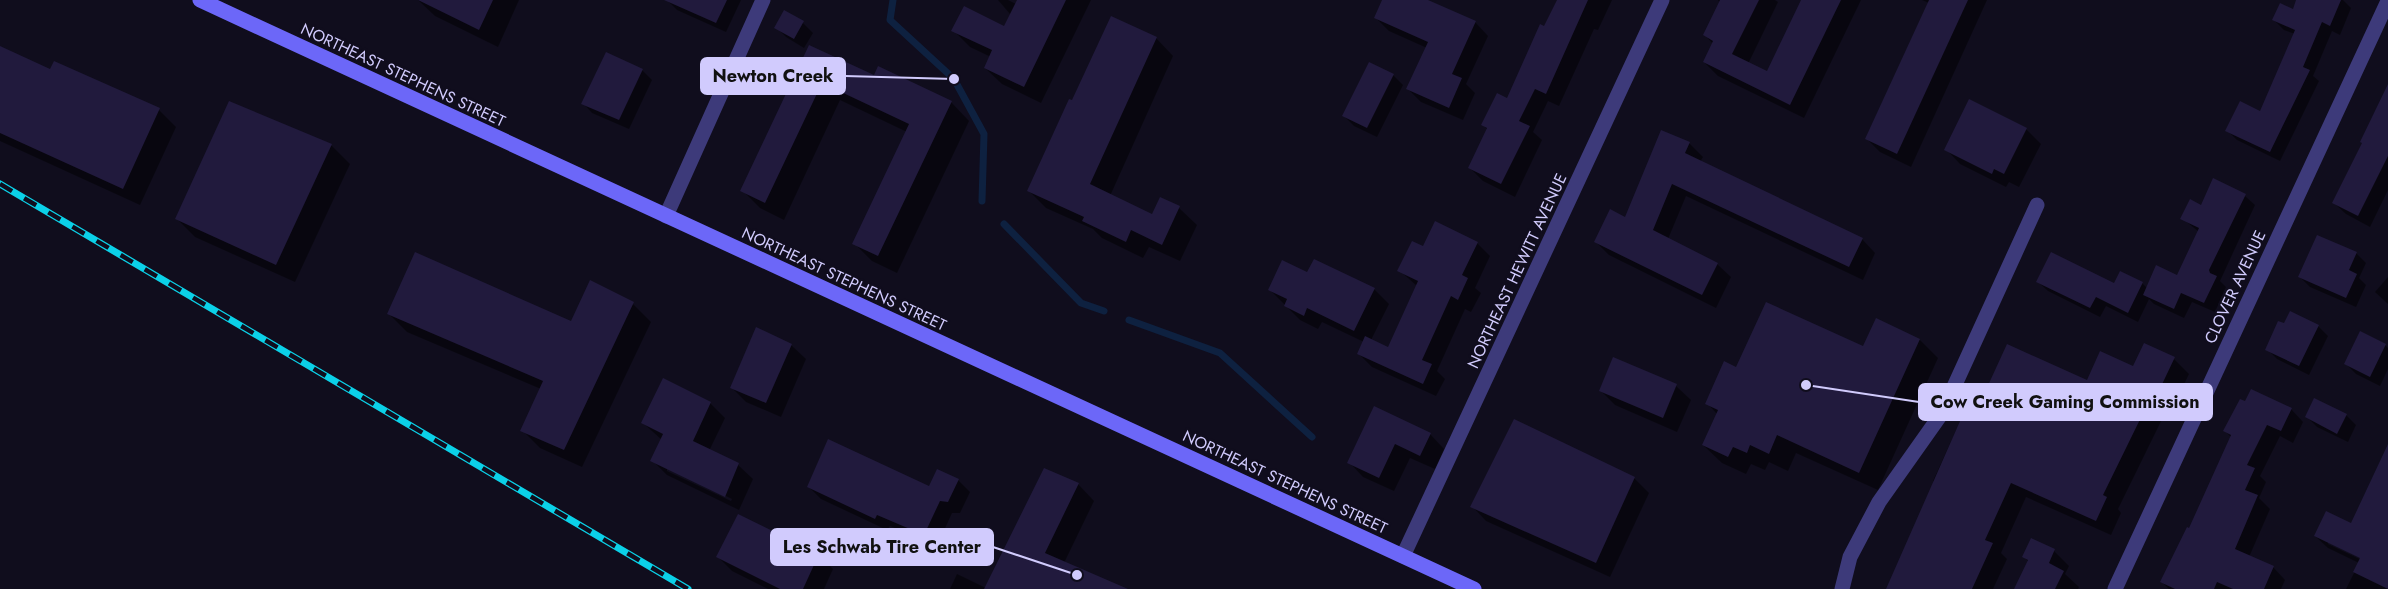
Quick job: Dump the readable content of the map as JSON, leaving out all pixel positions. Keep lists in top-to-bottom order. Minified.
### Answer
{"streets":{"main road":["NORTHEAST STEPHENS STREET"],"street":["NORTHEAST HEWITT AVENUE","CLOVER AVENUE"]},"crossings":[["NORTHEAST STEPHENS STREET","NORTHEAST HEWITT AVENUE"]],"places":["Newton Creek","Cow Creek Gaming Commission","Les Schwab Tire Center"]}
